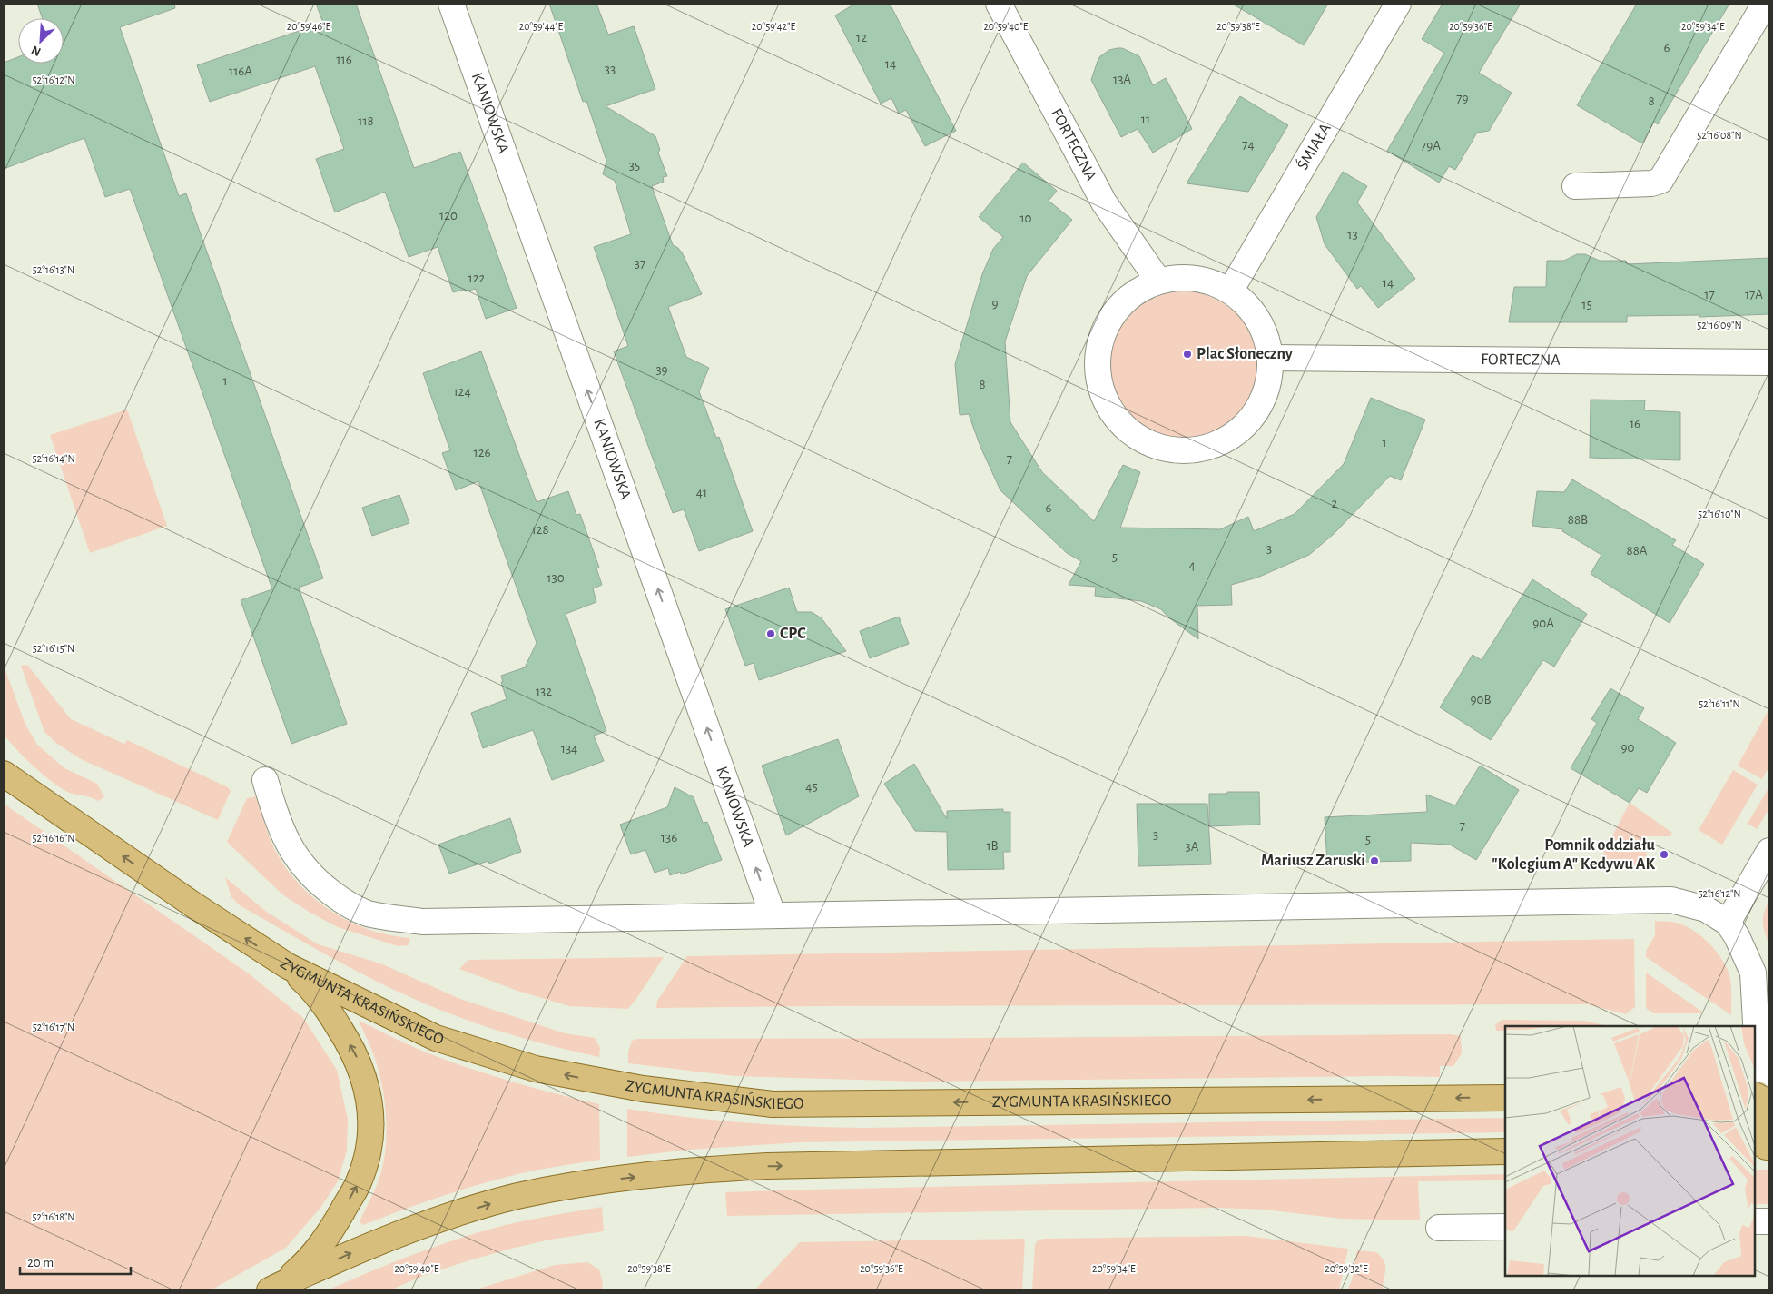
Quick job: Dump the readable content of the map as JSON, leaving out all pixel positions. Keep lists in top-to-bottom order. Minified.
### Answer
{"streets":{"main road":["ZYGMUNTA KRASIŃSKIEGO"],"street":["KANIOWSKA","FORTECZNA","ŚMIAŁA"]},"one_way":["KANIOWSKA"],"places":["Plac Słoneczny","CPC","Pomnik oddziału \"Kolegium A\" Kedywu AK","Mariusz Zaruski"],"house_numbers":["12","6","116","14","33","116A","13A","79","8","11","118","74","79A","35","120","10","13","37","122","14","17","17A","9","15","39","1","8","124","16","1","126","7","41","2","6","88B","128","3","88A","5","4","130","90A","132","90B","90","134","45","7","3","136","5","1B","3A"],"scale_bar":"20 m","north":"bottom left","coordinates":["20°59'46\"E","20°59'44\"E","20°59'42\"E","20°59'40\"E","20°59'38\"E","20°59'36\"E","20°59'34\"E","52°16'12\"N","52°16'08\"N","52°16'13\"N","52°16'09\"N","52°16'14\"N","52°16'10\"N","52°16'15\"N","52°16'11\"N","52°16'16\"N","52°16'17\"N","52°16'18\"N","20°59'32\"E"]}
